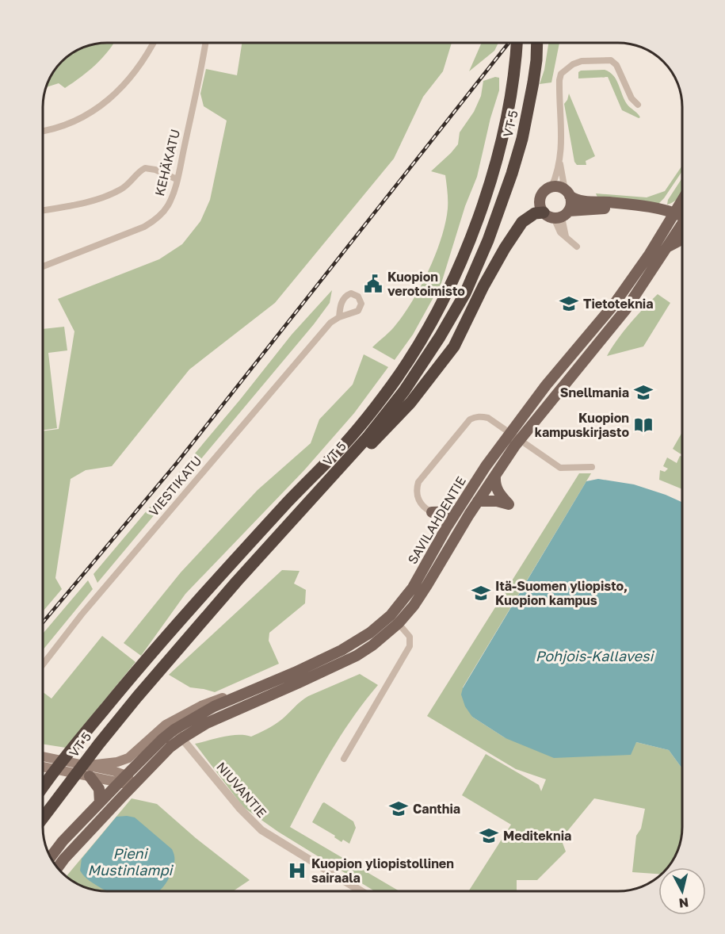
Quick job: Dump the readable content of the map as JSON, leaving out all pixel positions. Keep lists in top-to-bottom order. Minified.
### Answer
{"streets":{"highway":["VT 5"],"main road":["SAVILAHDENTIE"],"street":["KEHÄKATU","VIESTIKATU","NIUVANTIE"]},"crossings":[["SAVILAHDENTIE","NIUVANTIE"]],"water":["Pohjois-Kallavesi","Pieni Mustinlampi"],"places":{"public building":["Kuopion verotoimisto"],"school or university":["Tietoteknia","Snellmania","Itä-Suomen yliopisto, Kuopion kampus","Canthia","Mediteknia"],"library":["Kuopion kampuskirjasto"],"hospital":["Kuopion yliopistollinen sairaala"]},"north":"bottom"}
